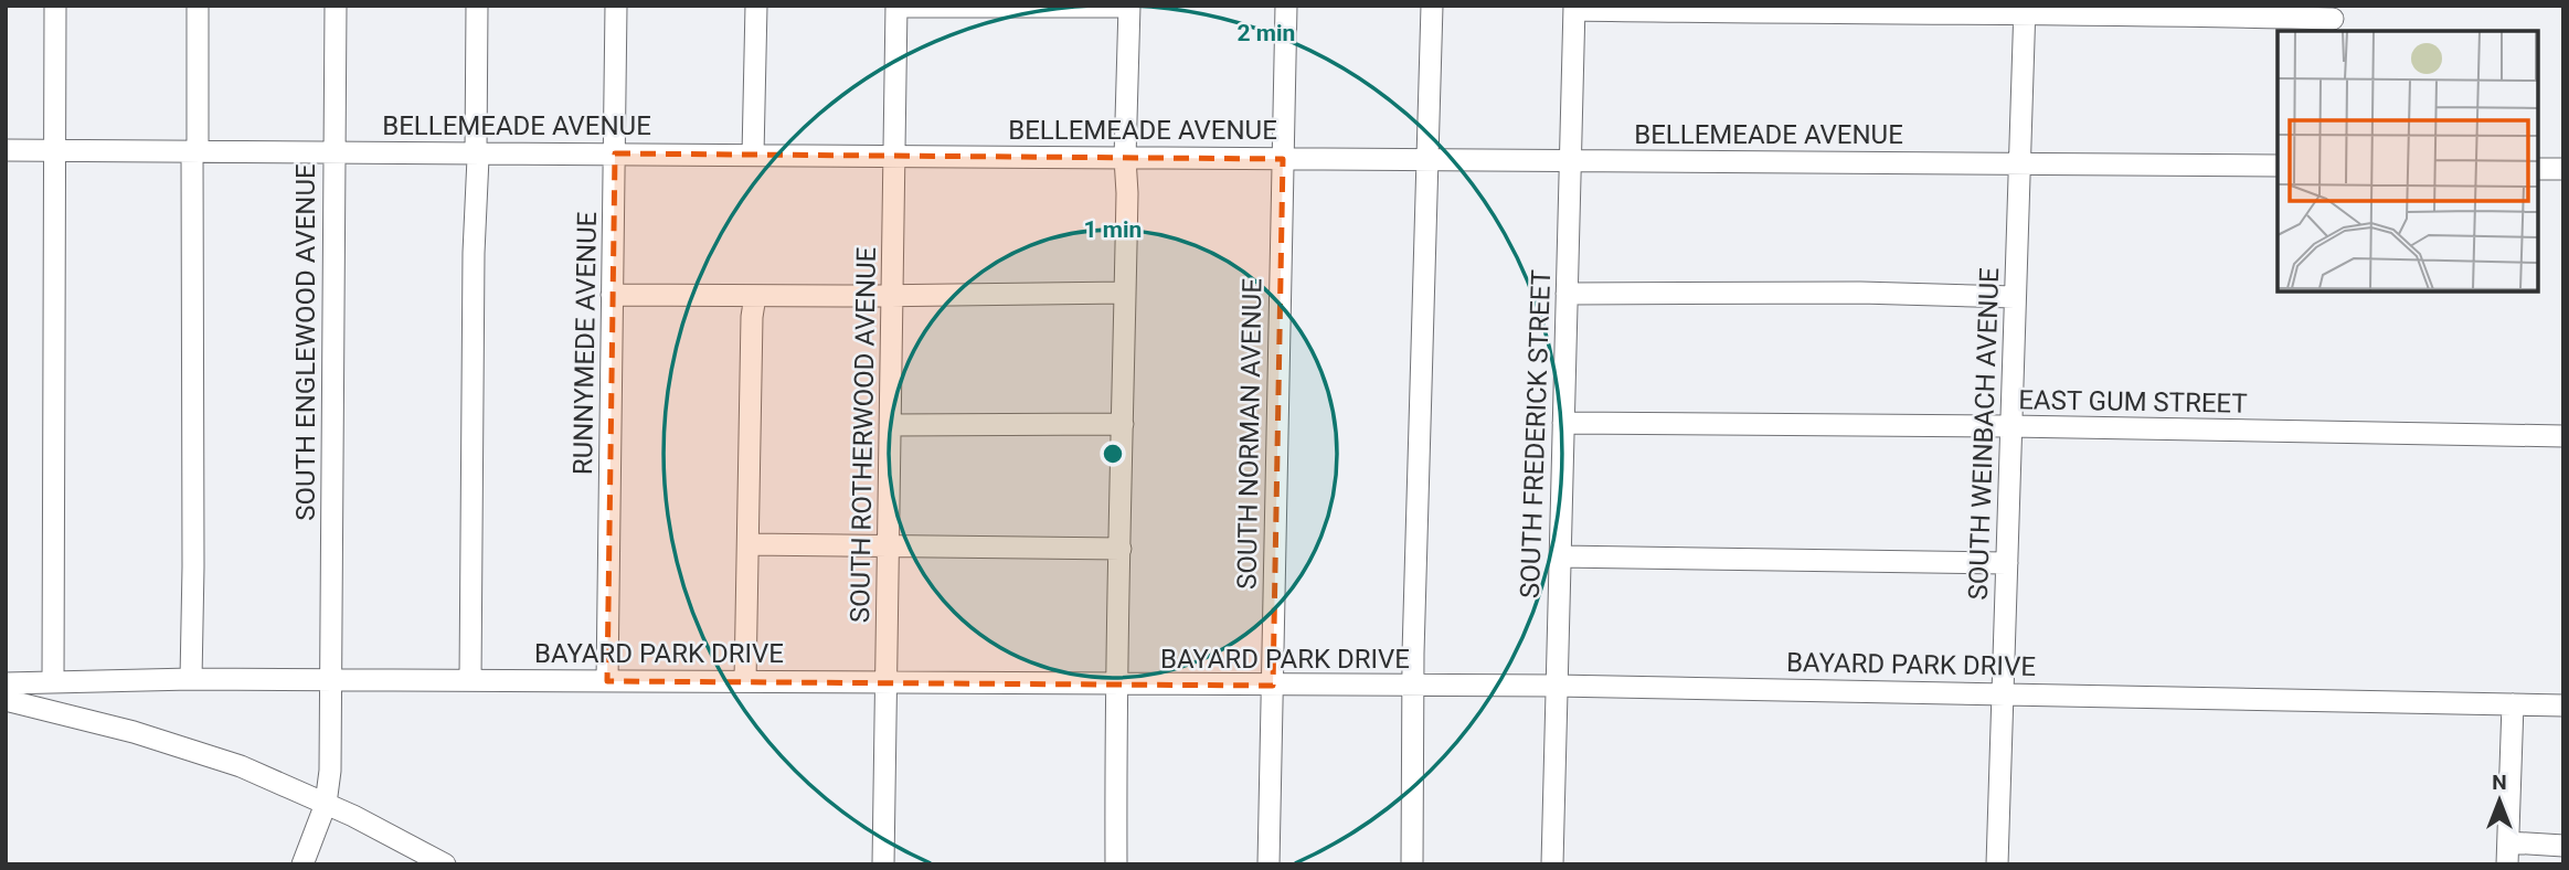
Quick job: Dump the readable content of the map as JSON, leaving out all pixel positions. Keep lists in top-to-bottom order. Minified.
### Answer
{"streets":{"street":["BELLEMEADE AVENUE","SOUTH ENGLEWOOD AVENUE","RUNNYMEDE AVENUE","EAST GUM STREET","SOUTH NORMAN AVENUE","SOUTH FREDERICK STREET","SOUTH WEINBACH AVENUE","SOUTH ROTHERWOOD AVENUE","BAYARD PARK DRIVE"]},"crossings":[["BELLEMEADE AVENUE","SOUTH ENGLEWOOD AVENUE"],["BELLEMEADE AVENUE","RUNNYMEDE AVENUE"],["BELLEMEADE AVENUE","SOUTH NORMAN AVENUE"],["BELLEMEADE AVENUE","SOUTH FREDERICK STREET"],["BELLEMEADE AVENUE","SOUTH WEINBACH AVENUE"],["BELLEMEADE AVENUE","SOUTH ROTHERWOOD AVENUE"],["SOUTH ENGLEWOOD AVENUE","BAYARD PARK DRIVE"],["RUNNYMEDE AVENUE","BAYARD PARK DRIVE"],["EAST GUM STREET","SOUTH FREDERICK STREET"],["EAST GUM STREET","SOUTH WEINBACH AVENUE"],["SOUTH NORMAN AVENUE","BAYARD PARK DRIVE"],["SOUTH FREDERICK STREET","BAYARD PARK DRIVE"],["SOUTH WEINBACH AVENUE","BAYARD PARK DRIVE"],["SOUTH ROTHERWOOD AVENUE","BAYARD PARK DRIVE"]],"north":"top","rings":["2 min","1 min"]}
